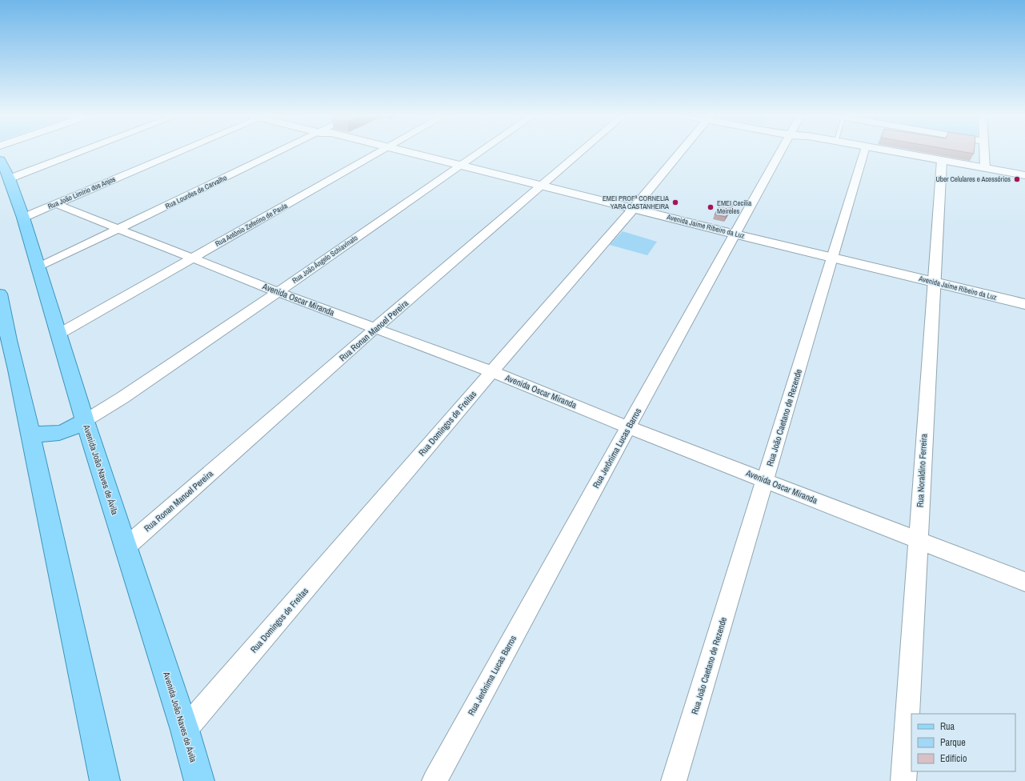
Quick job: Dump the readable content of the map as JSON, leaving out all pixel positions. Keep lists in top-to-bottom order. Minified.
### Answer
{"streets":{"main road":["Avenida João Naves de Ávila"],"street":["Rua Lourdes de Carvalho","Rua João Limírio dos Anjos","Rua Antônio Zeferino de Paula","Avenida Jaime Ribeiro da Luz","Rua João Ângelo Schiavinato","Avenida Oscar Miranda","Rua Ronan Manoel Pereira","Rua João Caetano de Rezende","Rua Domingos de Freitas","Rua Jerônima Lucas Barros","Rua Noraldino Ferreira"]},"crossings":[["Rua Lourdes de Carvalho","Avenida Oscar Miranda"],["Rua Lourdes de Carvalho","Avenida João Naves de Ávila"],["Rua João Limírio dos Anjos","Avenida Oscar Miranda"],["Rua João Limírio dos Anjos","Avenida João Naves de Ávila"],["Rua Antônio Zeferino de Paula","Avenida Oscar Miranda"],["Rua Antônio Zeferino de Paula","Avenida João Naves de Ávila"],["Avenida Jaime Ribeiro da Luz","Rua João Ângelo Schiavinato"],["Avenida Jaime Ribeiro da Luz","Rua Ronan Manoel Pereira"],["Avenida Jaime Ribeiro da Luz","Rua João Caetano de Rezende"],["Avenida Jaime Ribeiro da Luz","Rua Domingos de Freitas"],["Avenida Jaime Ribeiro da Luz","Rua Jerônima Lucas Barros"],["Avenida Jaime Ribeiro da Luz","Rua Noraldino Ferreira"],["Rua João Ângelo Schiavinato","Avenida Oscar Miranda"],["Rua João Ângelo Schiavinato","Avenida João Naves de Ávila"],["Avenida Oscar Miranda","Rua Ronan Manoel Pereira"],["Avenida Oscar Miranda","Rua João Caetano de Rezende"],["Avenida Oscar Miranda","Rua Domingos de Freitas"],["Avenida Oscar Miranda","Rua Jerônima Lucas Barros"],["Avenida Oscar Miranda","Rua Noraldino Ferreira"],["Rua Ronan Manoel Pereira","Avenida João Naves de Ávila"],["Rua Domingos de Freitas","Avenida João Naves de Ávila"]],"places":["Uber Celulares e Acessórios","EMEI PROFª CORNELIA YARA CASTANHEIRA","EMEI Cecilia Meireles"],"legend":["Rua","Parque","Edifício"]}
